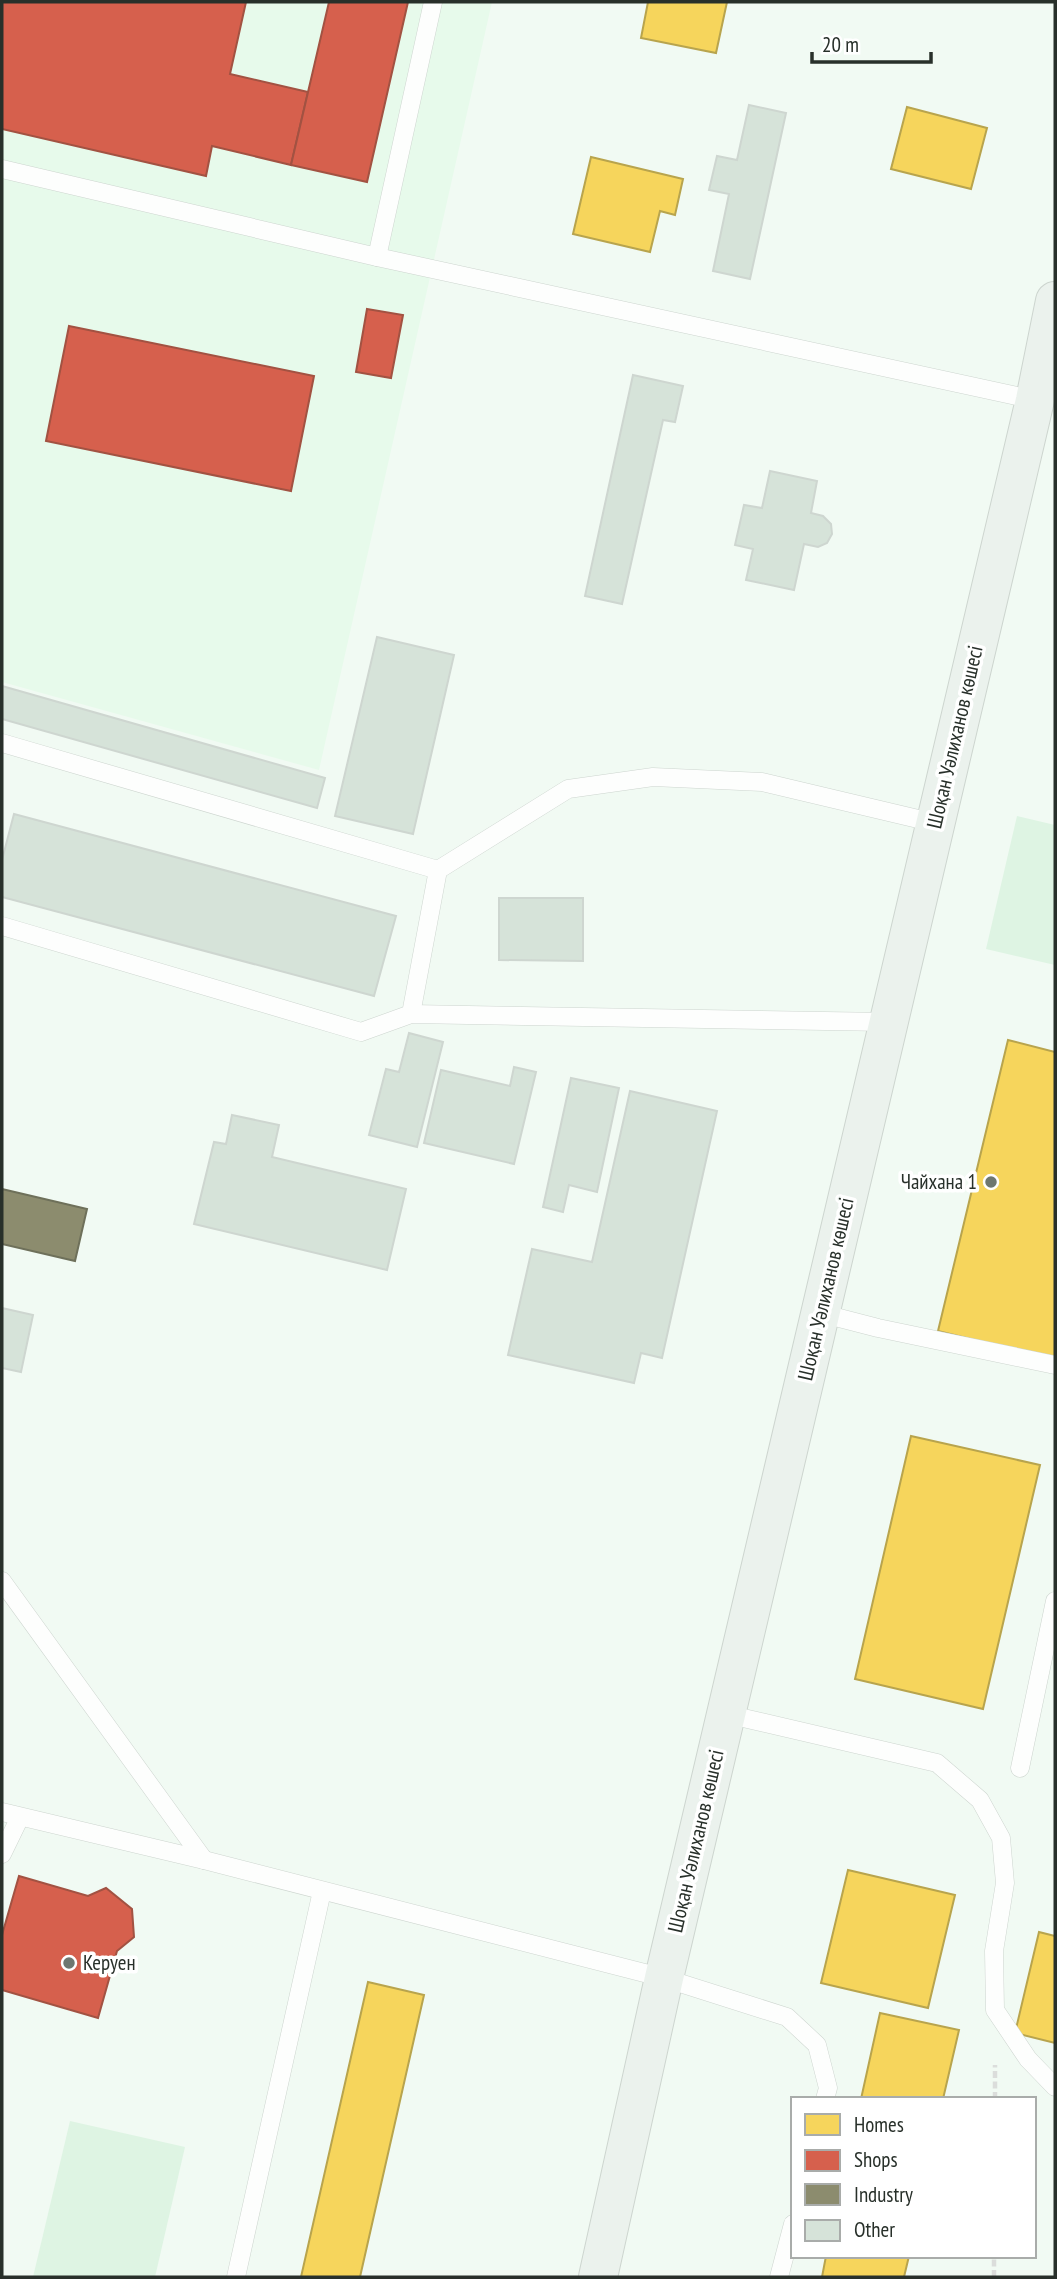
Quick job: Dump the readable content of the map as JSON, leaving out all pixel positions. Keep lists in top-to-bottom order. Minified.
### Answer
{"streets":{"main road":["Шоқан Уәлиханов көшесі"]},"places":["Чайхана 1","Керуен"],"legend":["Homes","Shops","Industry","Other"],"scale_bar":"20 m"}
